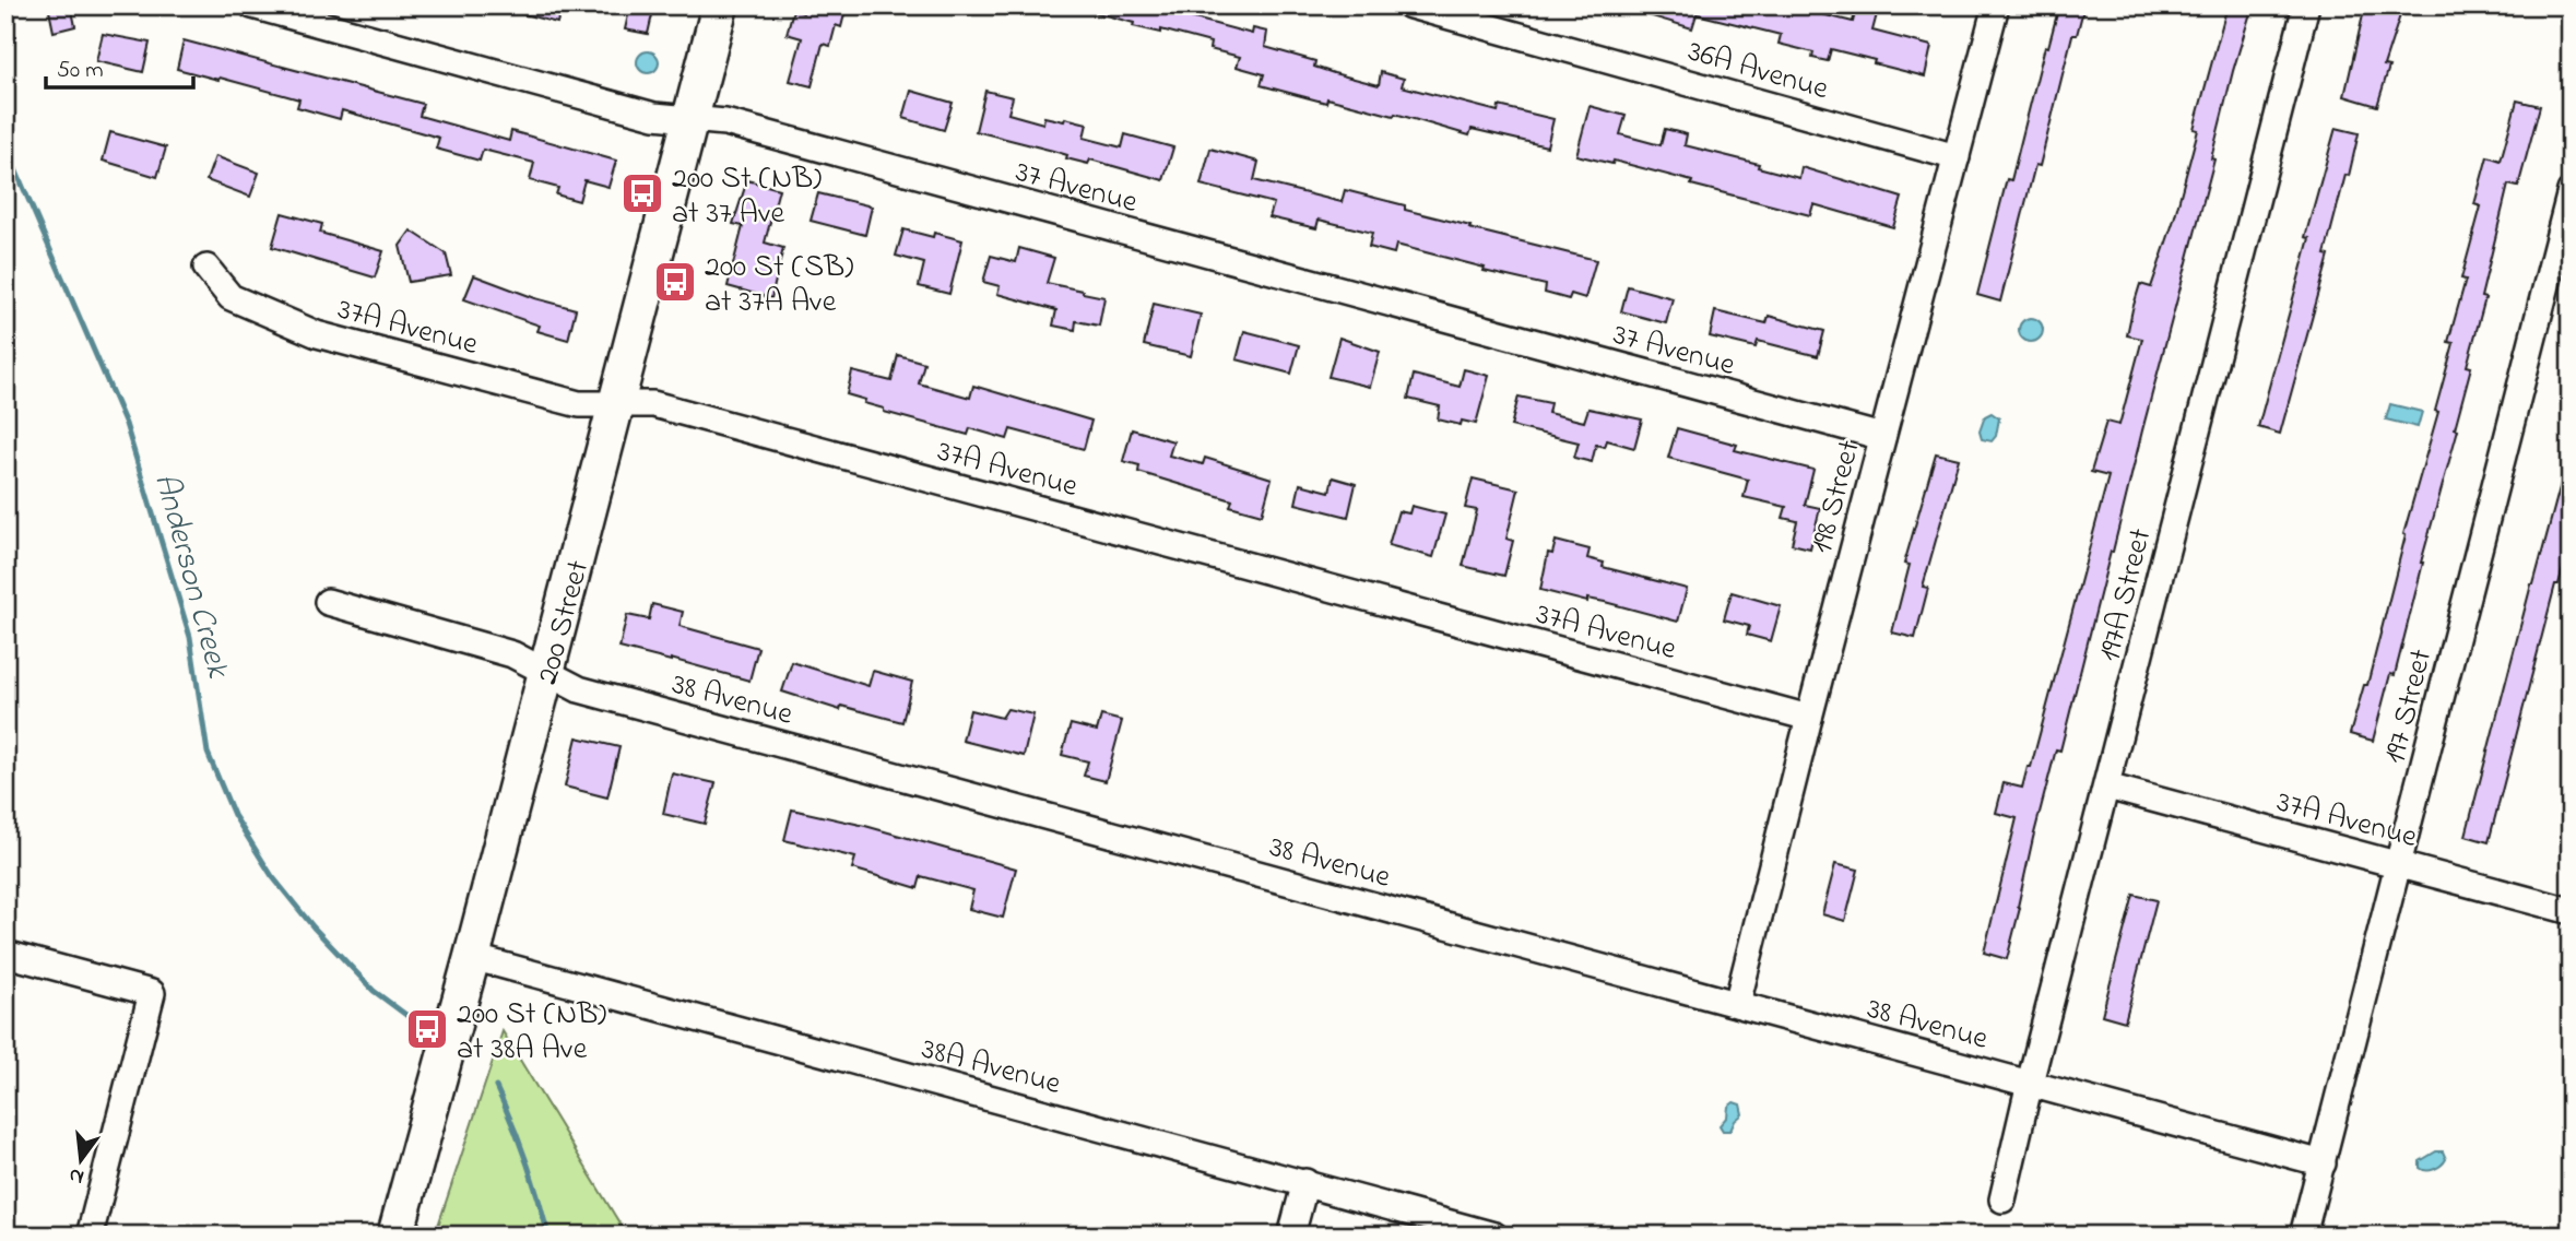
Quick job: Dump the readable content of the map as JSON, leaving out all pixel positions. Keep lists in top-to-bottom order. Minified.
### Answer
{"streets":{"main road":["200 Street"],"street":["36A Avenue","37 Avenue","37A Avenue","198 Street","197A Street","38 Avenue","197 Street","38A Avenue"]},"crossings":[["36A Avenue","198 Street"],["37 Avenue","198 Street"],["37 Avenue","200 Street"],["37A Avenue","198 Street"],["37A Avenue","197A Street"],["37A Avenue","200 Street"],["37A Avenue","197 Street"],["198 Street","38 Avenue"],["197A Street","38 Avenue"],["200 Street","38 Avenue"],["200 Street","38A Avenue"],["38 Avenue","197 Street"]],"water":["Anderson Creek"],"places":{"bus stop":["200 St (NB) at 37 Ave","200 St (SB) at 37A Ave","200 St (NB) at 38A Ave"]},"scale_bar":"50 m","north":"bottom"}
